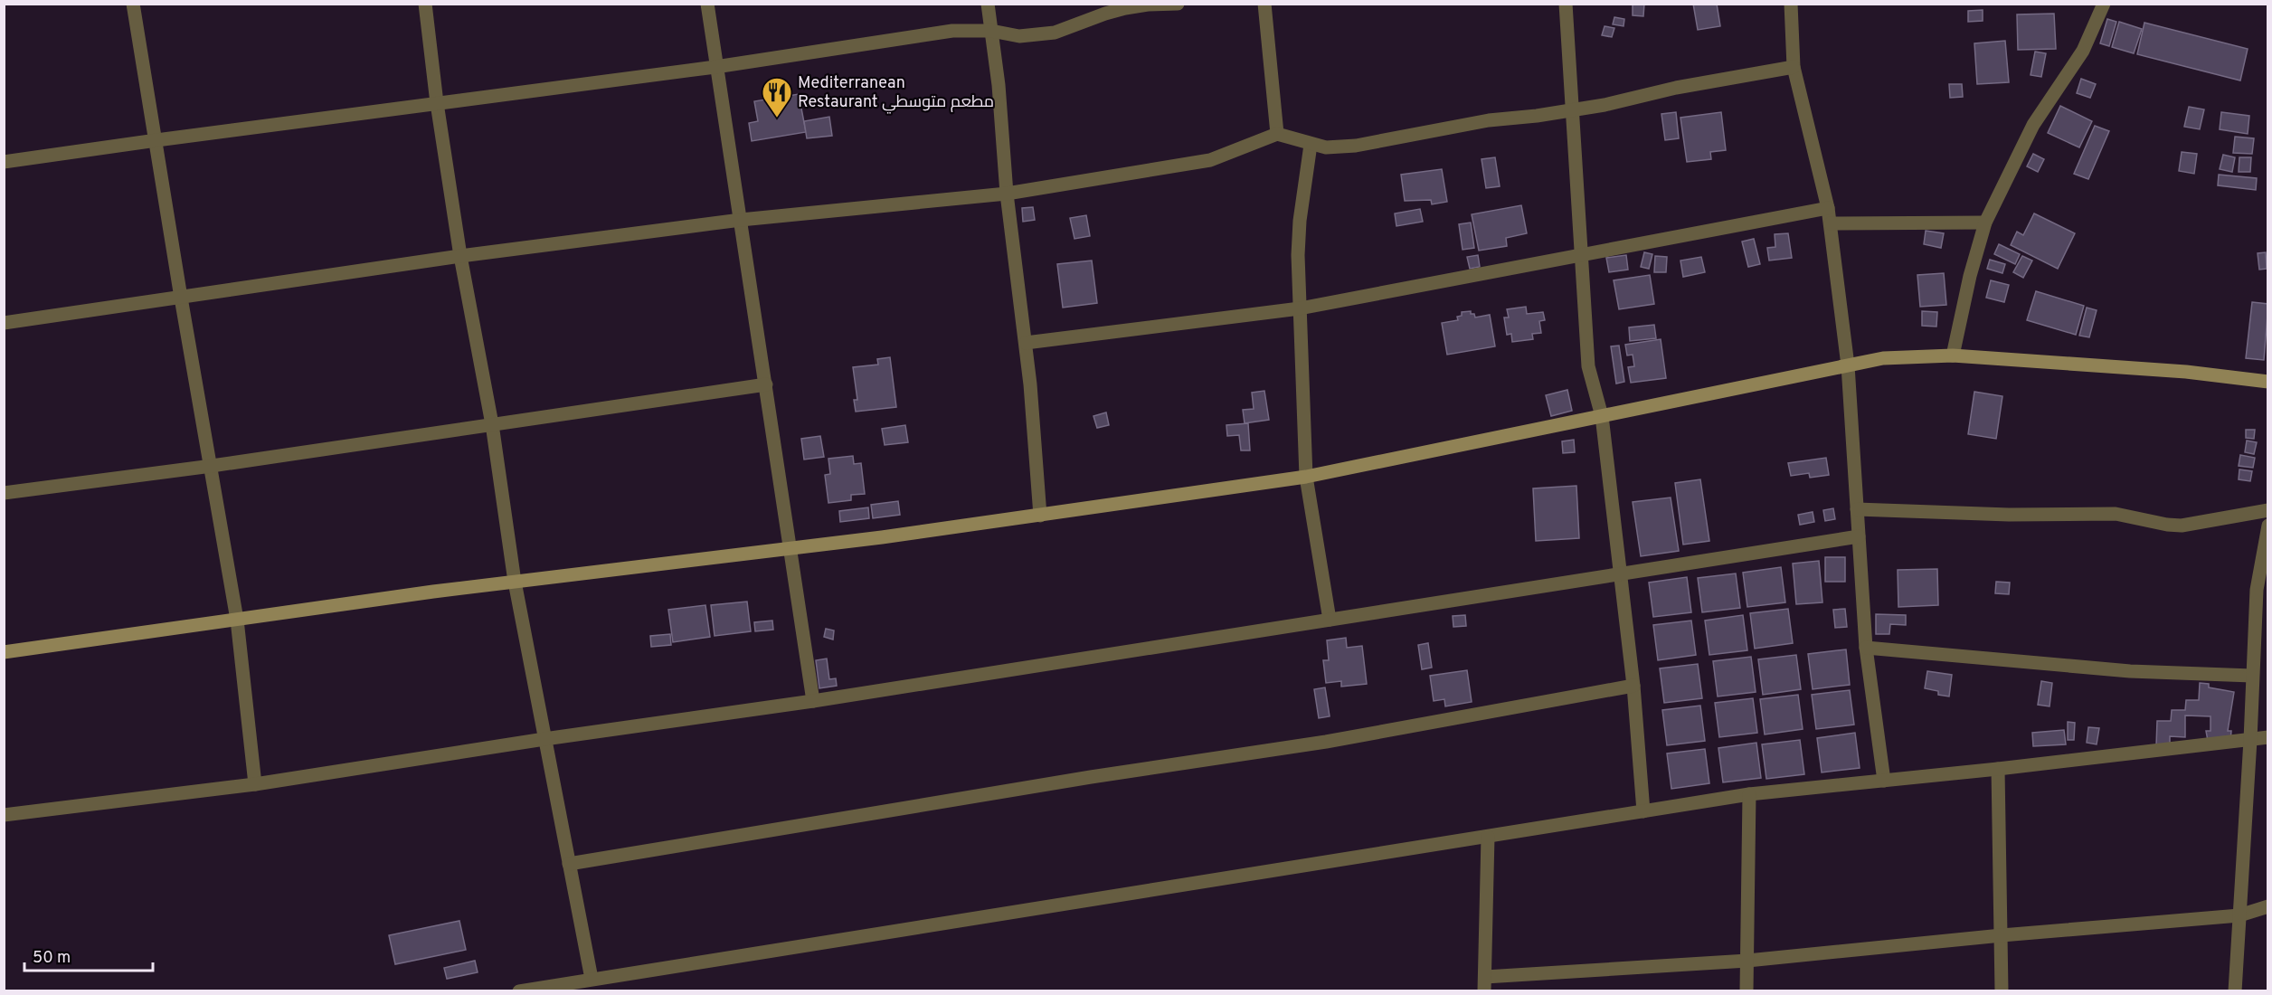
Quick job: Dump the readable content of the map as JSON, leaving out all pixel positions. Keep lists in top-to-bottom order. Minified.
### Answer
{"places":{"restaurant":["Mediterranean Restaurant مطعم متوسطي"]},"scale_bar":"50 m"}
